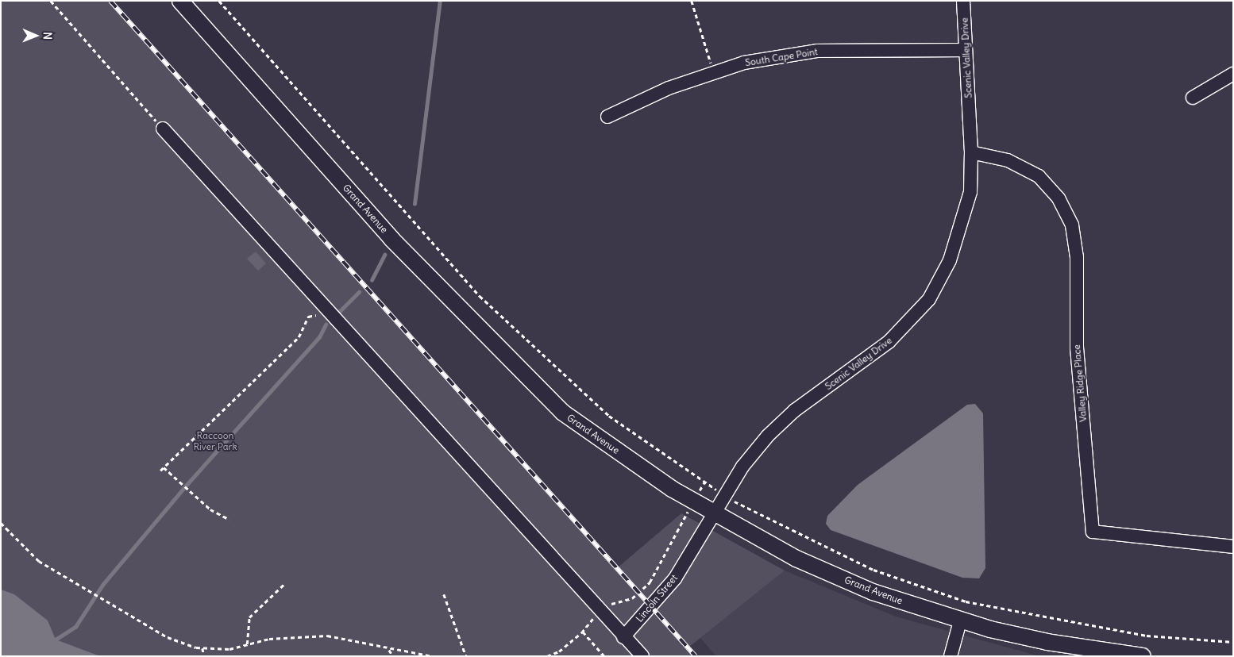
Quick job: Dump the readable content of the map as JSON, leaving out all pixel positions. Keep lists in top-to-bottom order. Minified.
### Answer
{"streets":{"main road":["Grand Avenue"],"street":["South Cape Point","Scenic Valley Drive","Valley Ridge Place","Lincoln Street"]},"crossings":[["South Cape Point","Scenic Valley Drive"],["Scenic Valley Drive","Grand Avenue"],["Scenic Valley Drive","Valley Ridge Place"],["Scenic Valley Drive","Lincoln Street"],["Grand Avenue","Lincoln Street"]],"parks":["Raccoon River Park"],"north":"right"}
